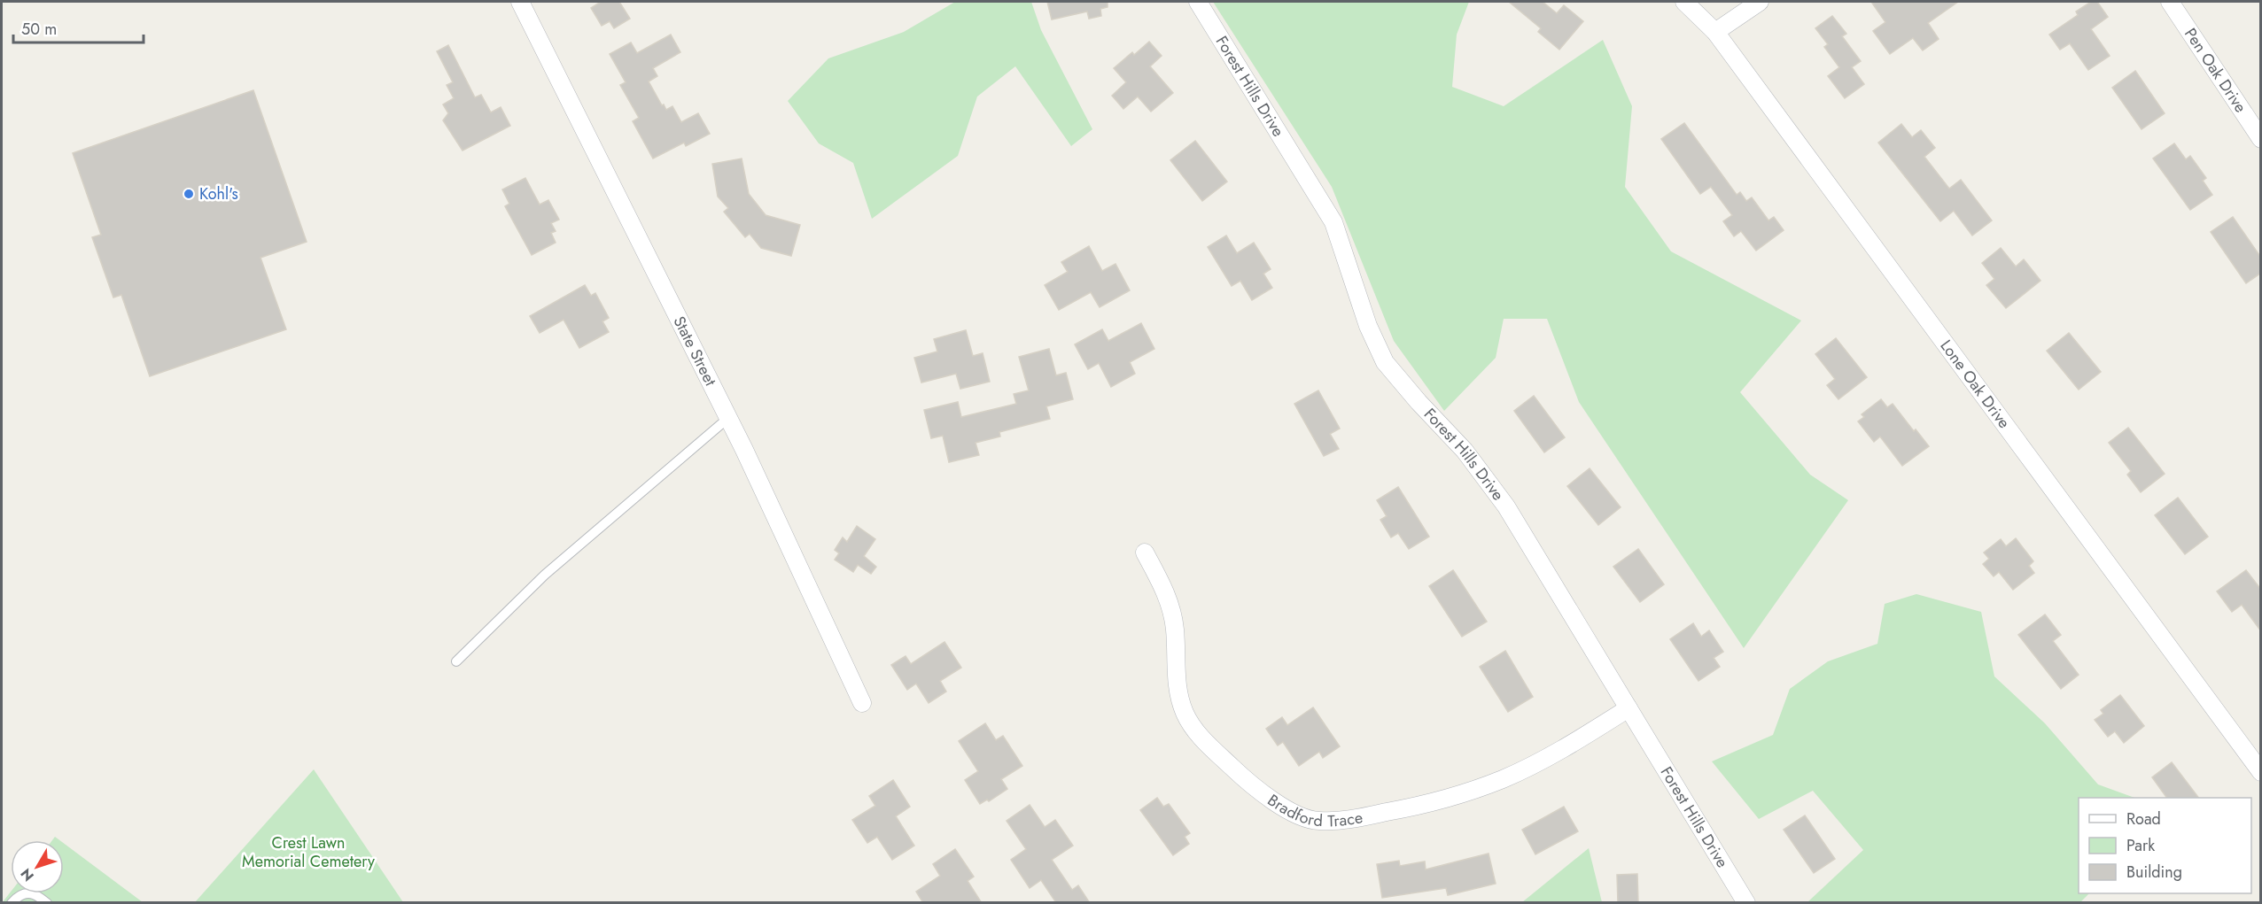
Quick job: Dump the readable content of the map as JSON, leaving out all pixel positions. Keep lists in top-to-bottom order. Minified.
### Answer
{"streets":{"street":["Pen Oak Drive","Forest Hills Drive","State Street","Lone Oak Drive","Bradford Trace"]},"crossings":[["Forest Hills Drive","Bradford Trace"]],"parks":["Crest Lawn Memorial Cemetery"],"places":["Kohl's"],"legend":["Road","Park","Building"],"scale_bar":"50 m","north":"bottom left"}
